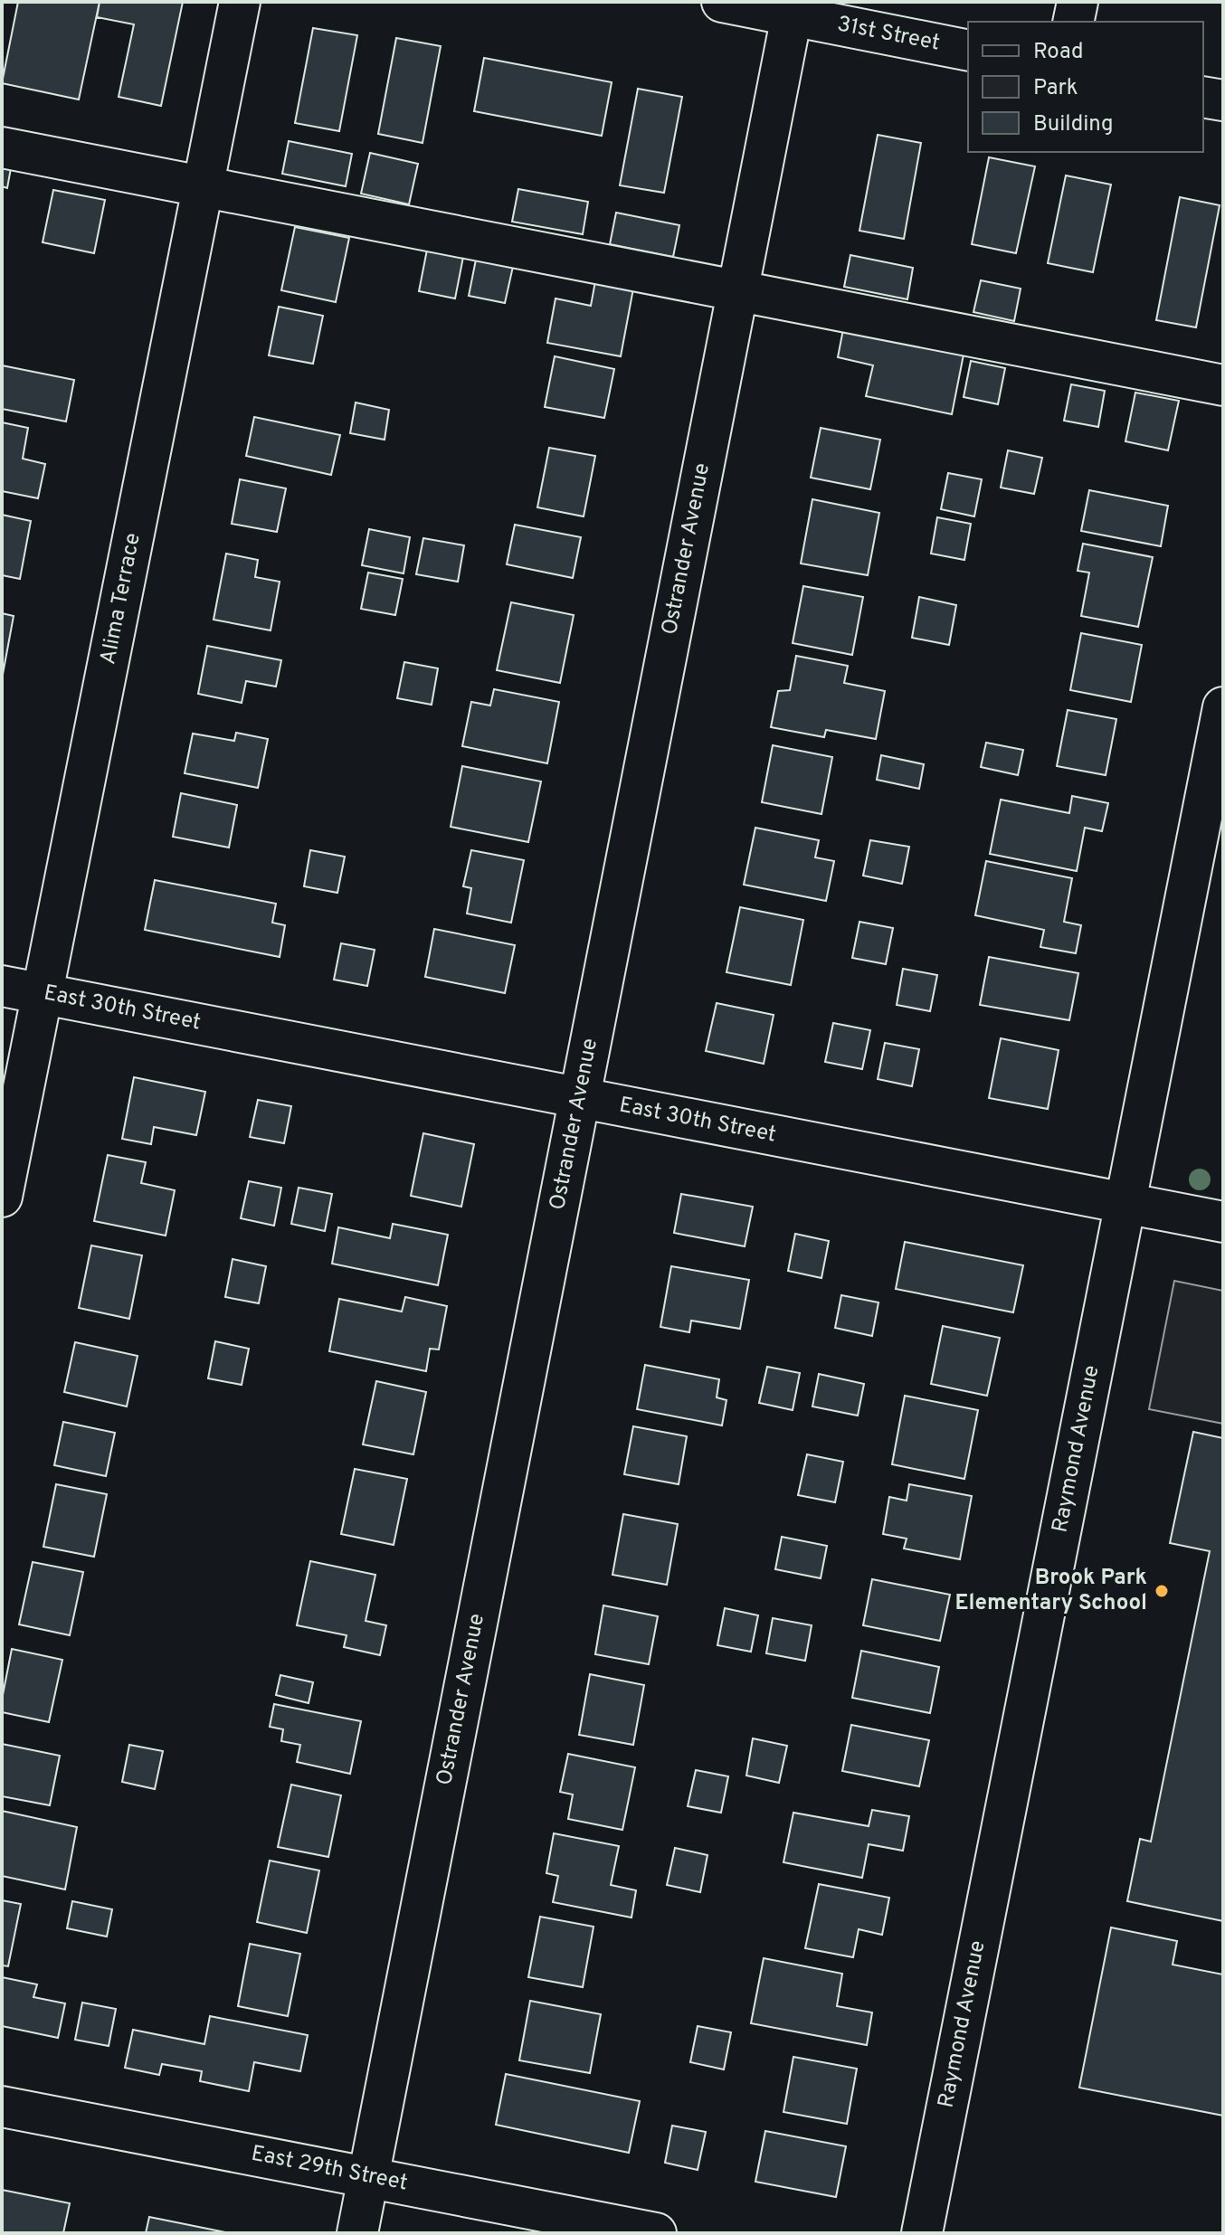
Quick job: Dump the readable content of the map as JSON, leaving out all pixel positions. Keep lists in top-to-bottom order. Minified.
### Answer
{"streets":{"street":["31st Street","Ostrander Avenue","Alima Terrace","East 30th Street","Raymond Avenue","East 29th Street"]},"crossings":[["31st Street","Ostrander Avenue"],["Ostrander Avenue","East 30th Street"],["Ostrander Avenue","East 29th Street"],["Alima Terrace","East 30th Street"],["East 30th Street","Raymond Avenue"]],"places":["Brook Park Elementary School"],"legend":["Road","Park","Building"]}
